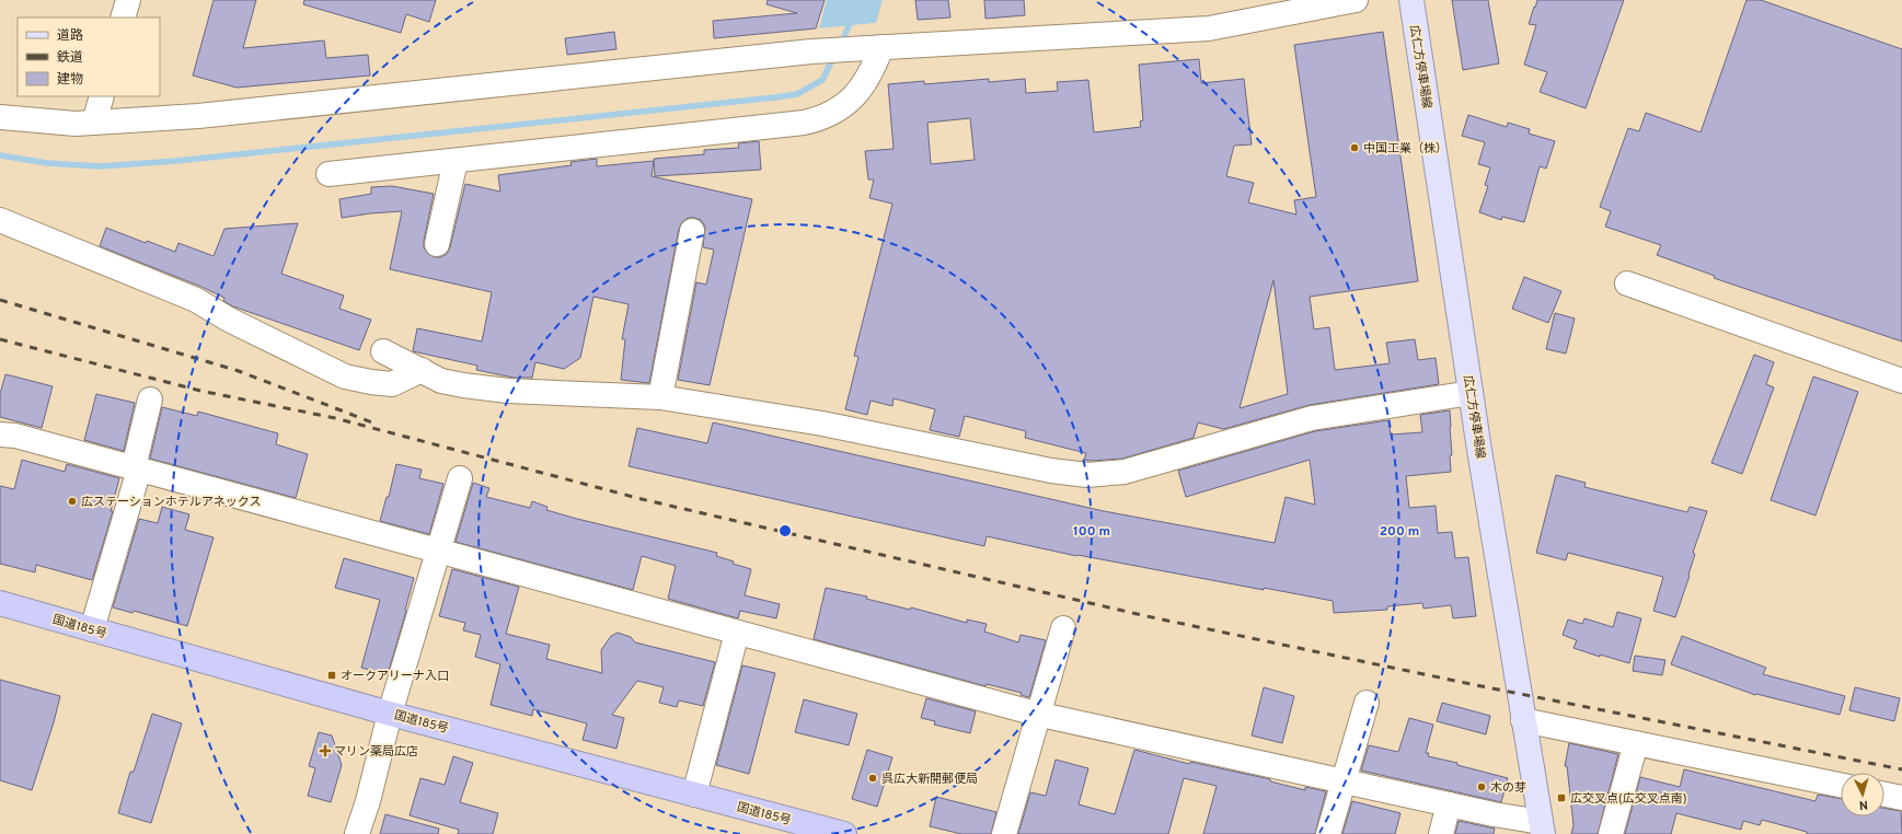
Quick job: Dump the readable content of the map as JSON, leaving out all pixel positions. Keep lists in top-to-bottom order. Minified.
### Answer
{"streets":{"highway":["国道185号"],"main road":["広仁方停車場線"]},"places":{"other":["中国工業（株）","広ステーションホテルアネックス","呉広大新開郵便局","木の芽"],"transit":["オークアリーナ入口","広交叉点(広交叉点南)"],"health":["マリン薬局広店"]},"legend":["道路","鉄道","建物"],"north":"bottom","rings":["100 m","200 m"]}
